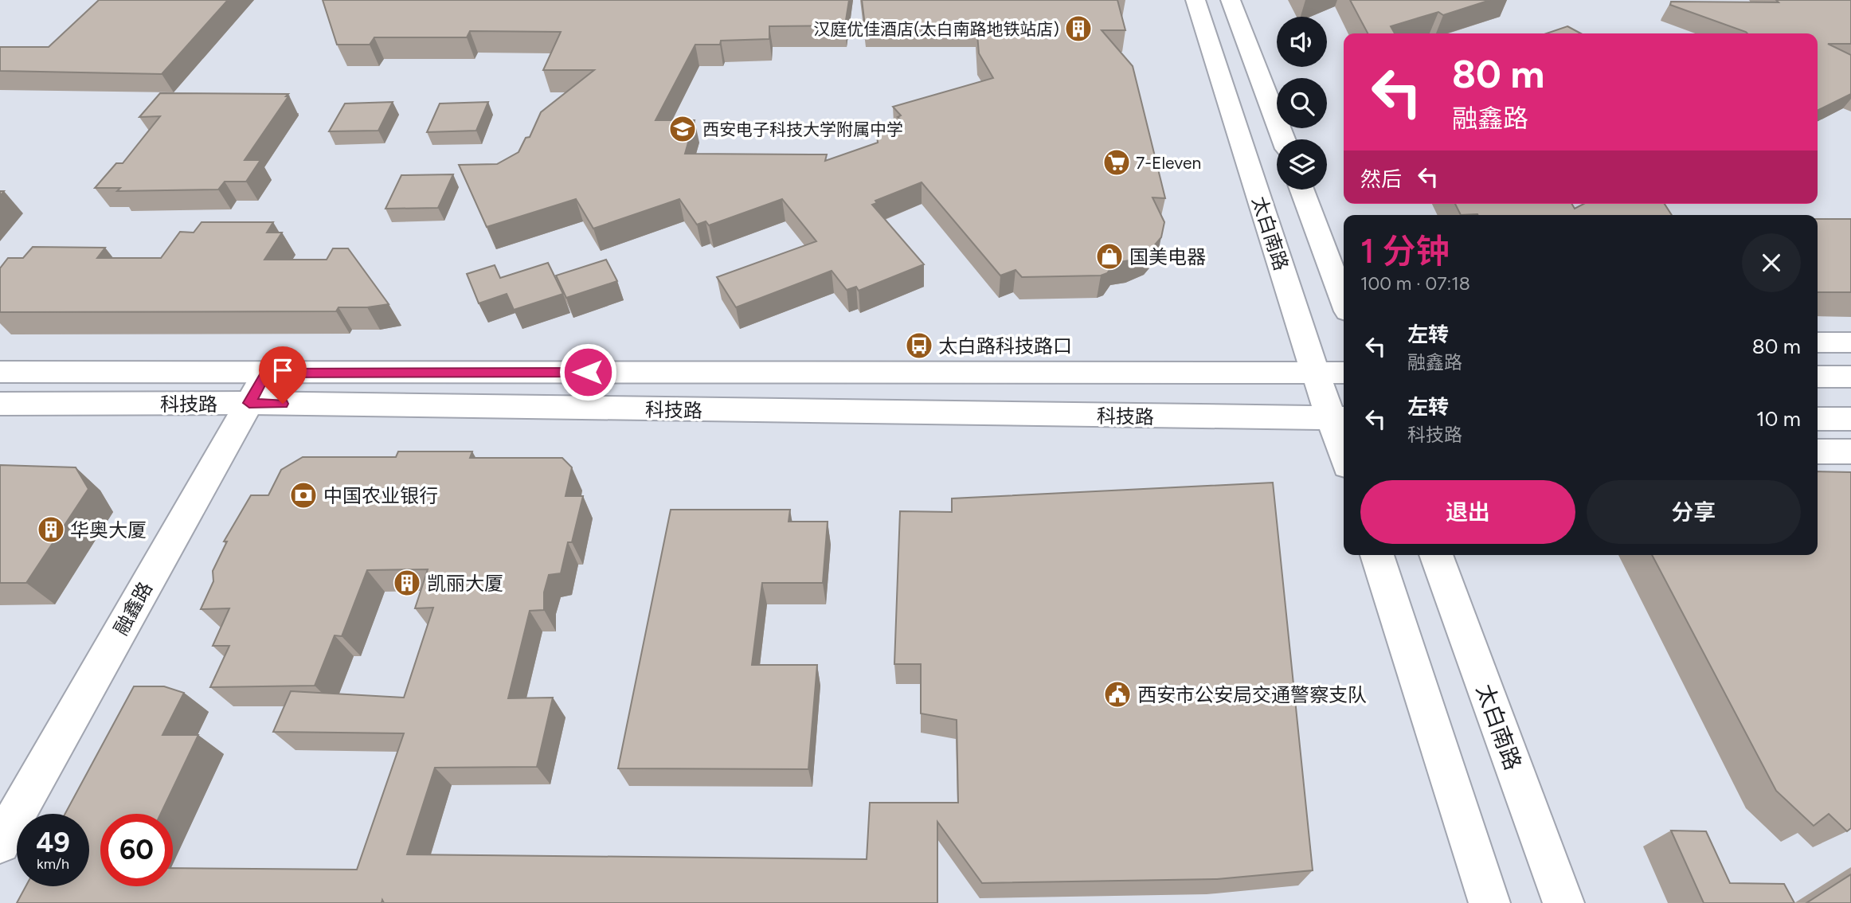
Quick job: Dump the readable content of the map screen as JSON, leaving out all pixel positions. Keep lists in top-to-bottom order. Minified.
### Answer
{"streets":{"main road":["太白南路","科技路","融鑫路"]},"crossings":[["太白南路","科技路"],["科技路","融鑫路"]],"places":{"building":["汉庭优佳酒店(太白南路地铁站店)","华奥大厦","凯丽大厦"],"school or university":["西安电子科技大学附属中学"],"supermarket":["7-Eleven"],"shop":["国美电器"],"bus stop":["太白路科技路口"],"bank":["中国农业银行"],"public building":["西安市公安局交通警察支队"]},"page":{"turn":["80 m","融鑫路"],"then":"然后","heading":["1 分钟","100 m · 07:18"],"list":[{"name":"左转","note":"融鑫路","value":"80 m"},{"name":"左转","note":"科技路","value":"10 m"}],"buttons":["退出","分享"],"speed":"49 km/h","limit":"60"}}
